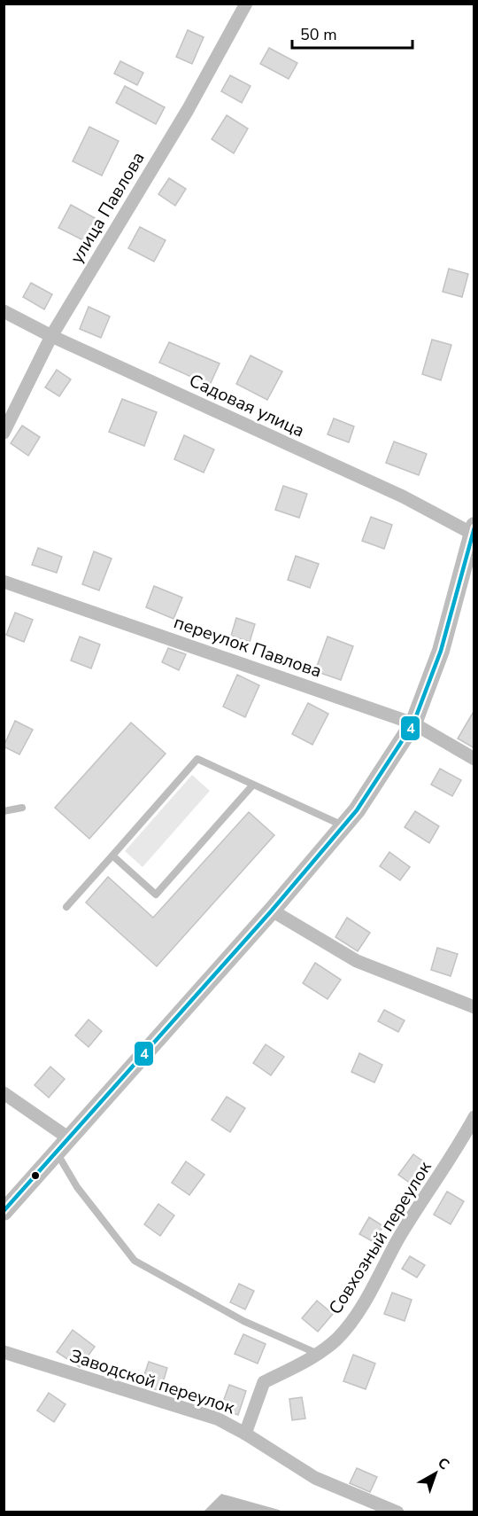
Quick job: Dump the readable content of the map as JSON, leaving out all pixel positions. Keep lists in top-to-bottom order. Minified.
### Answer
{"streets":{"street":["улица Павлова","Садовая улица","переулок Павлова","Совхозный переулок","Заводской переулок"]},"crossings":[["улица Павлова","Садовая улица"],["Совхозный переулок","Заводской переулок"]],"lines":["transit line 4"],"scale_bar":"50 m","north":"top right"}
